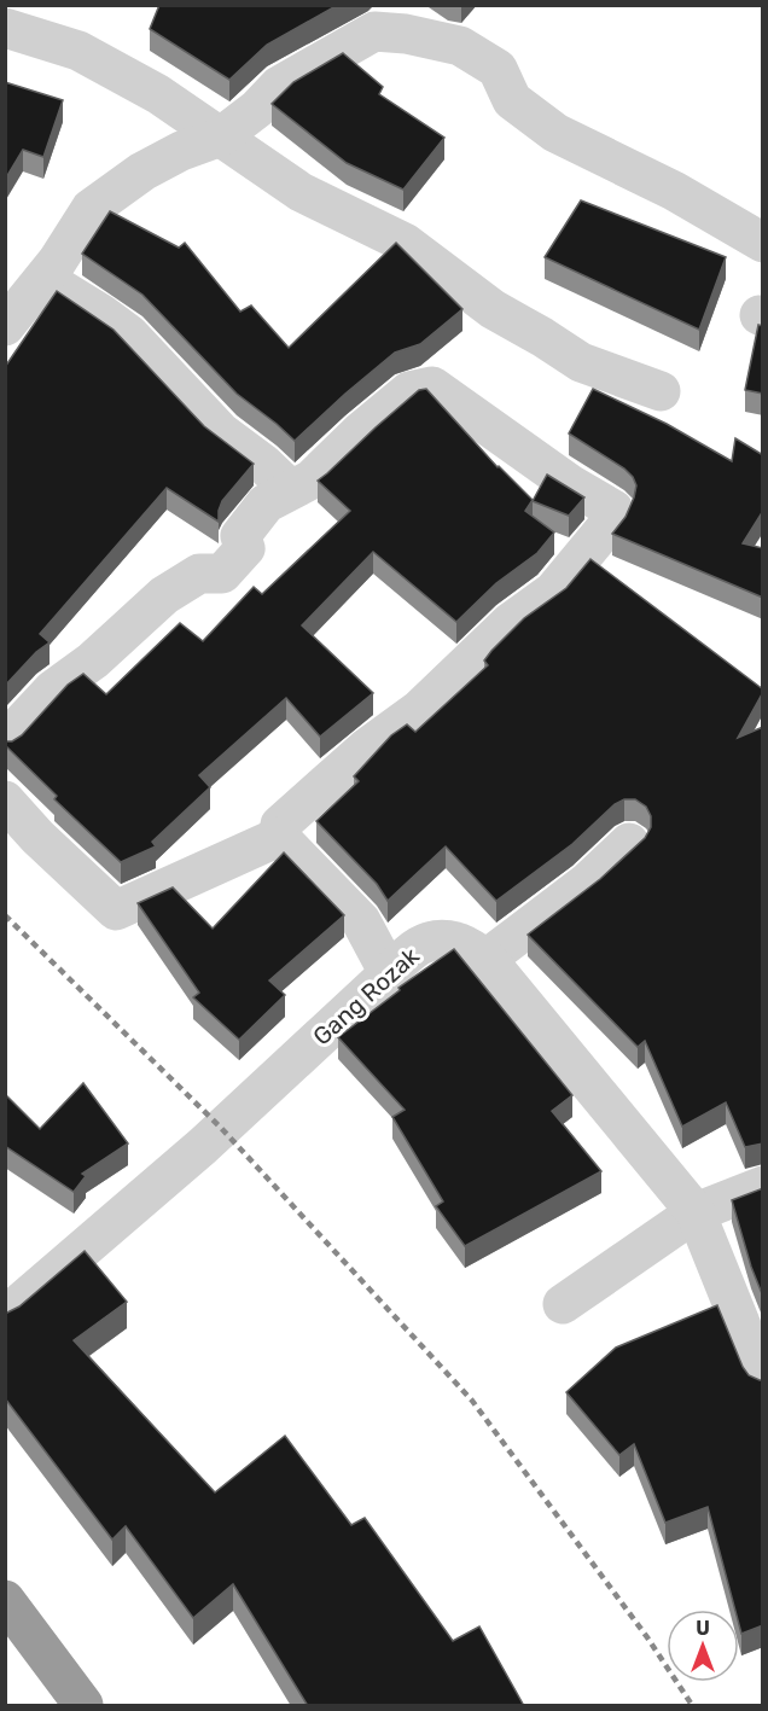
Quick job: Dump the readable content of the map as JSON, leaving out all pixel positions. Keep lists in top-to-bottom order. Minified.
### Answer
{"streets":{"street":["Gang Rozak"]},"north":"top"}
